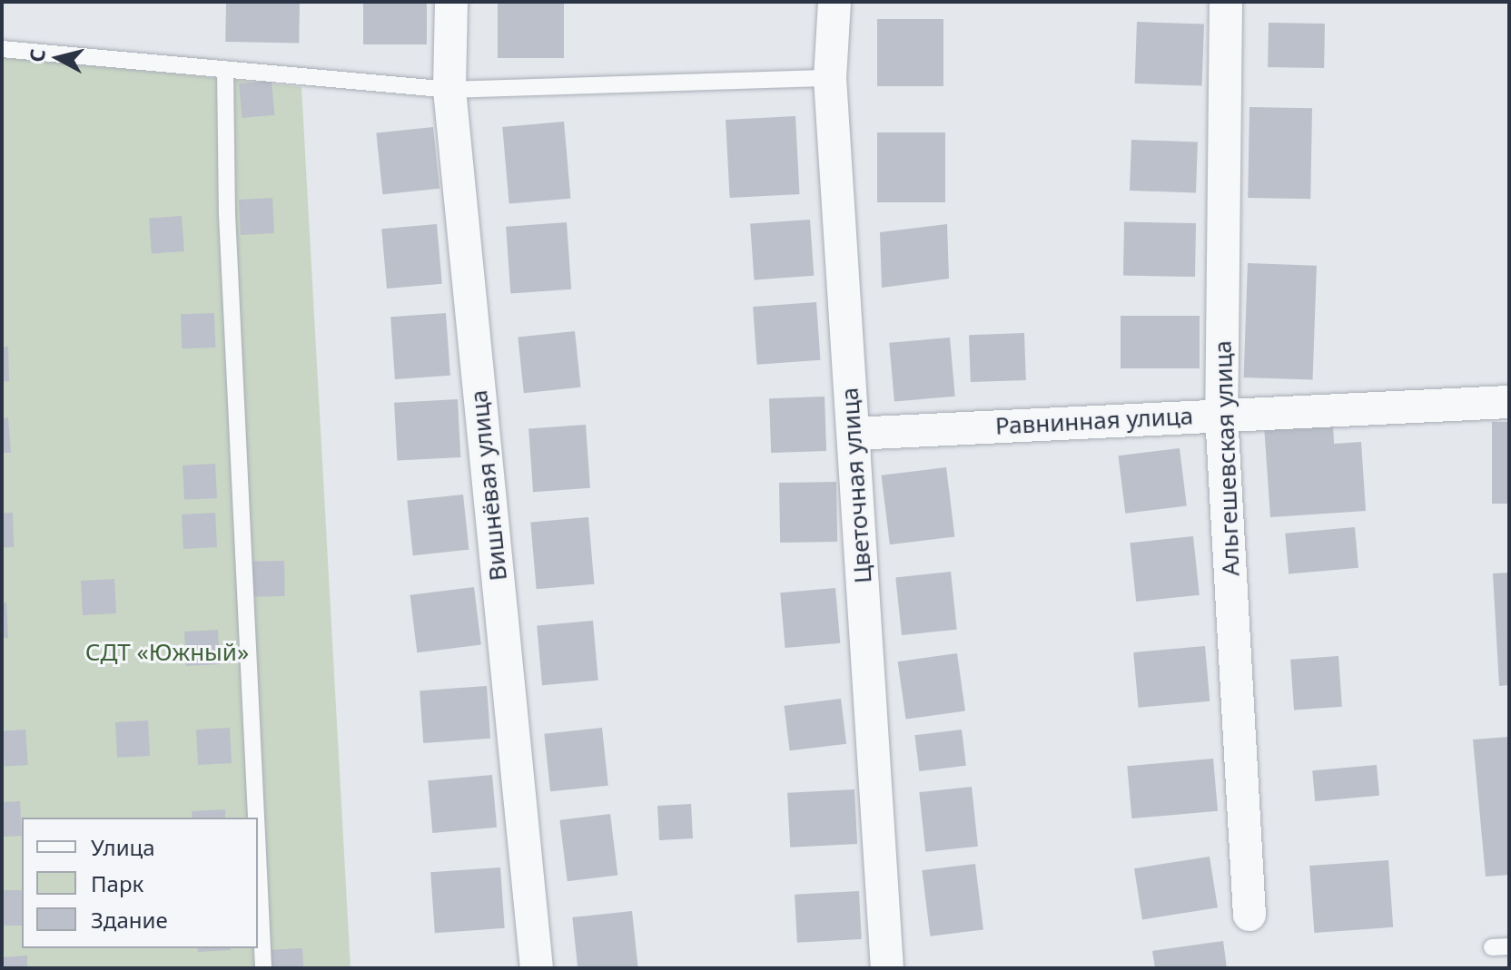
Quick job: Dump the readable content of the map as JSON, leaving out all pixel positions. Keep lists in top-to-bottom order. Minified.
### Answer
{"streets":{"street":["Равнинная улица","Альгешевская улица","Вишнёвая улица","Цветочная улица"]},"crossings":[["Равнинная улица","Альгешевская улица"],["Равнинная улица","Цветочная улица"]],"parks":["СДТ «Южный»"],"legend":["Улица","Парк","Здание"],"north":"left"}
